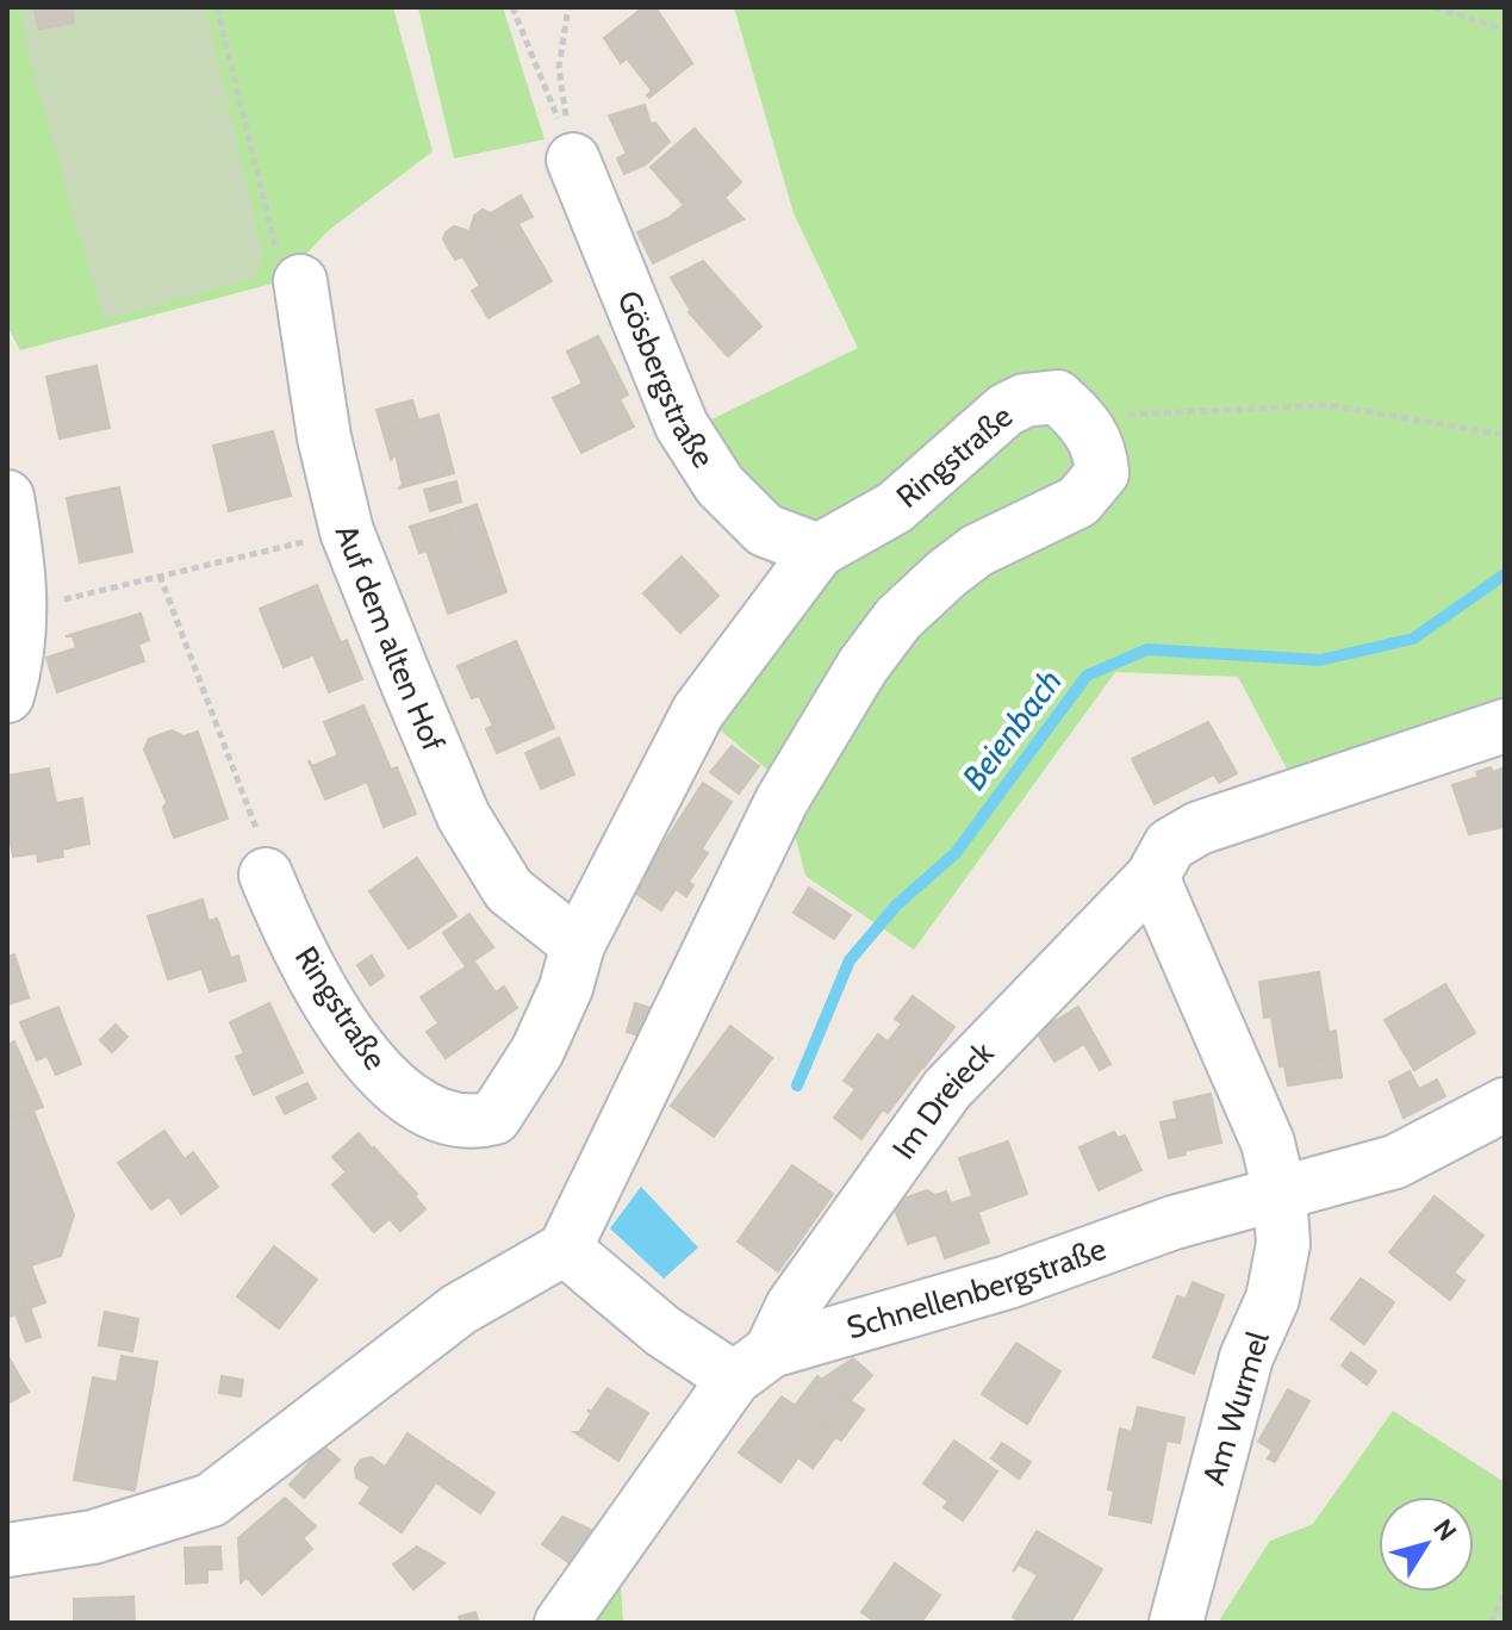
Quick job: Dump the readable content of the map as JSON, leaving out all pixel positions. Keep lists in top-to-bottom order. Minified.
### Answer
{"streets":{"street":["Gösbergstraße","Ringstraße","Auf dem alten Hof","Im Dreieck","Schnellenbergstraße","Am Wurmel"]},"crossings":[["Gösbergstraße","Ringstraße"],["Ringstraße","Auf dem alten Hof"],["Im Dreieck","Schnellenbergstraße"],["Schnellenbergstraße","Am Wurmel"]],"water":["Beienbach"],"north":"top right"}
